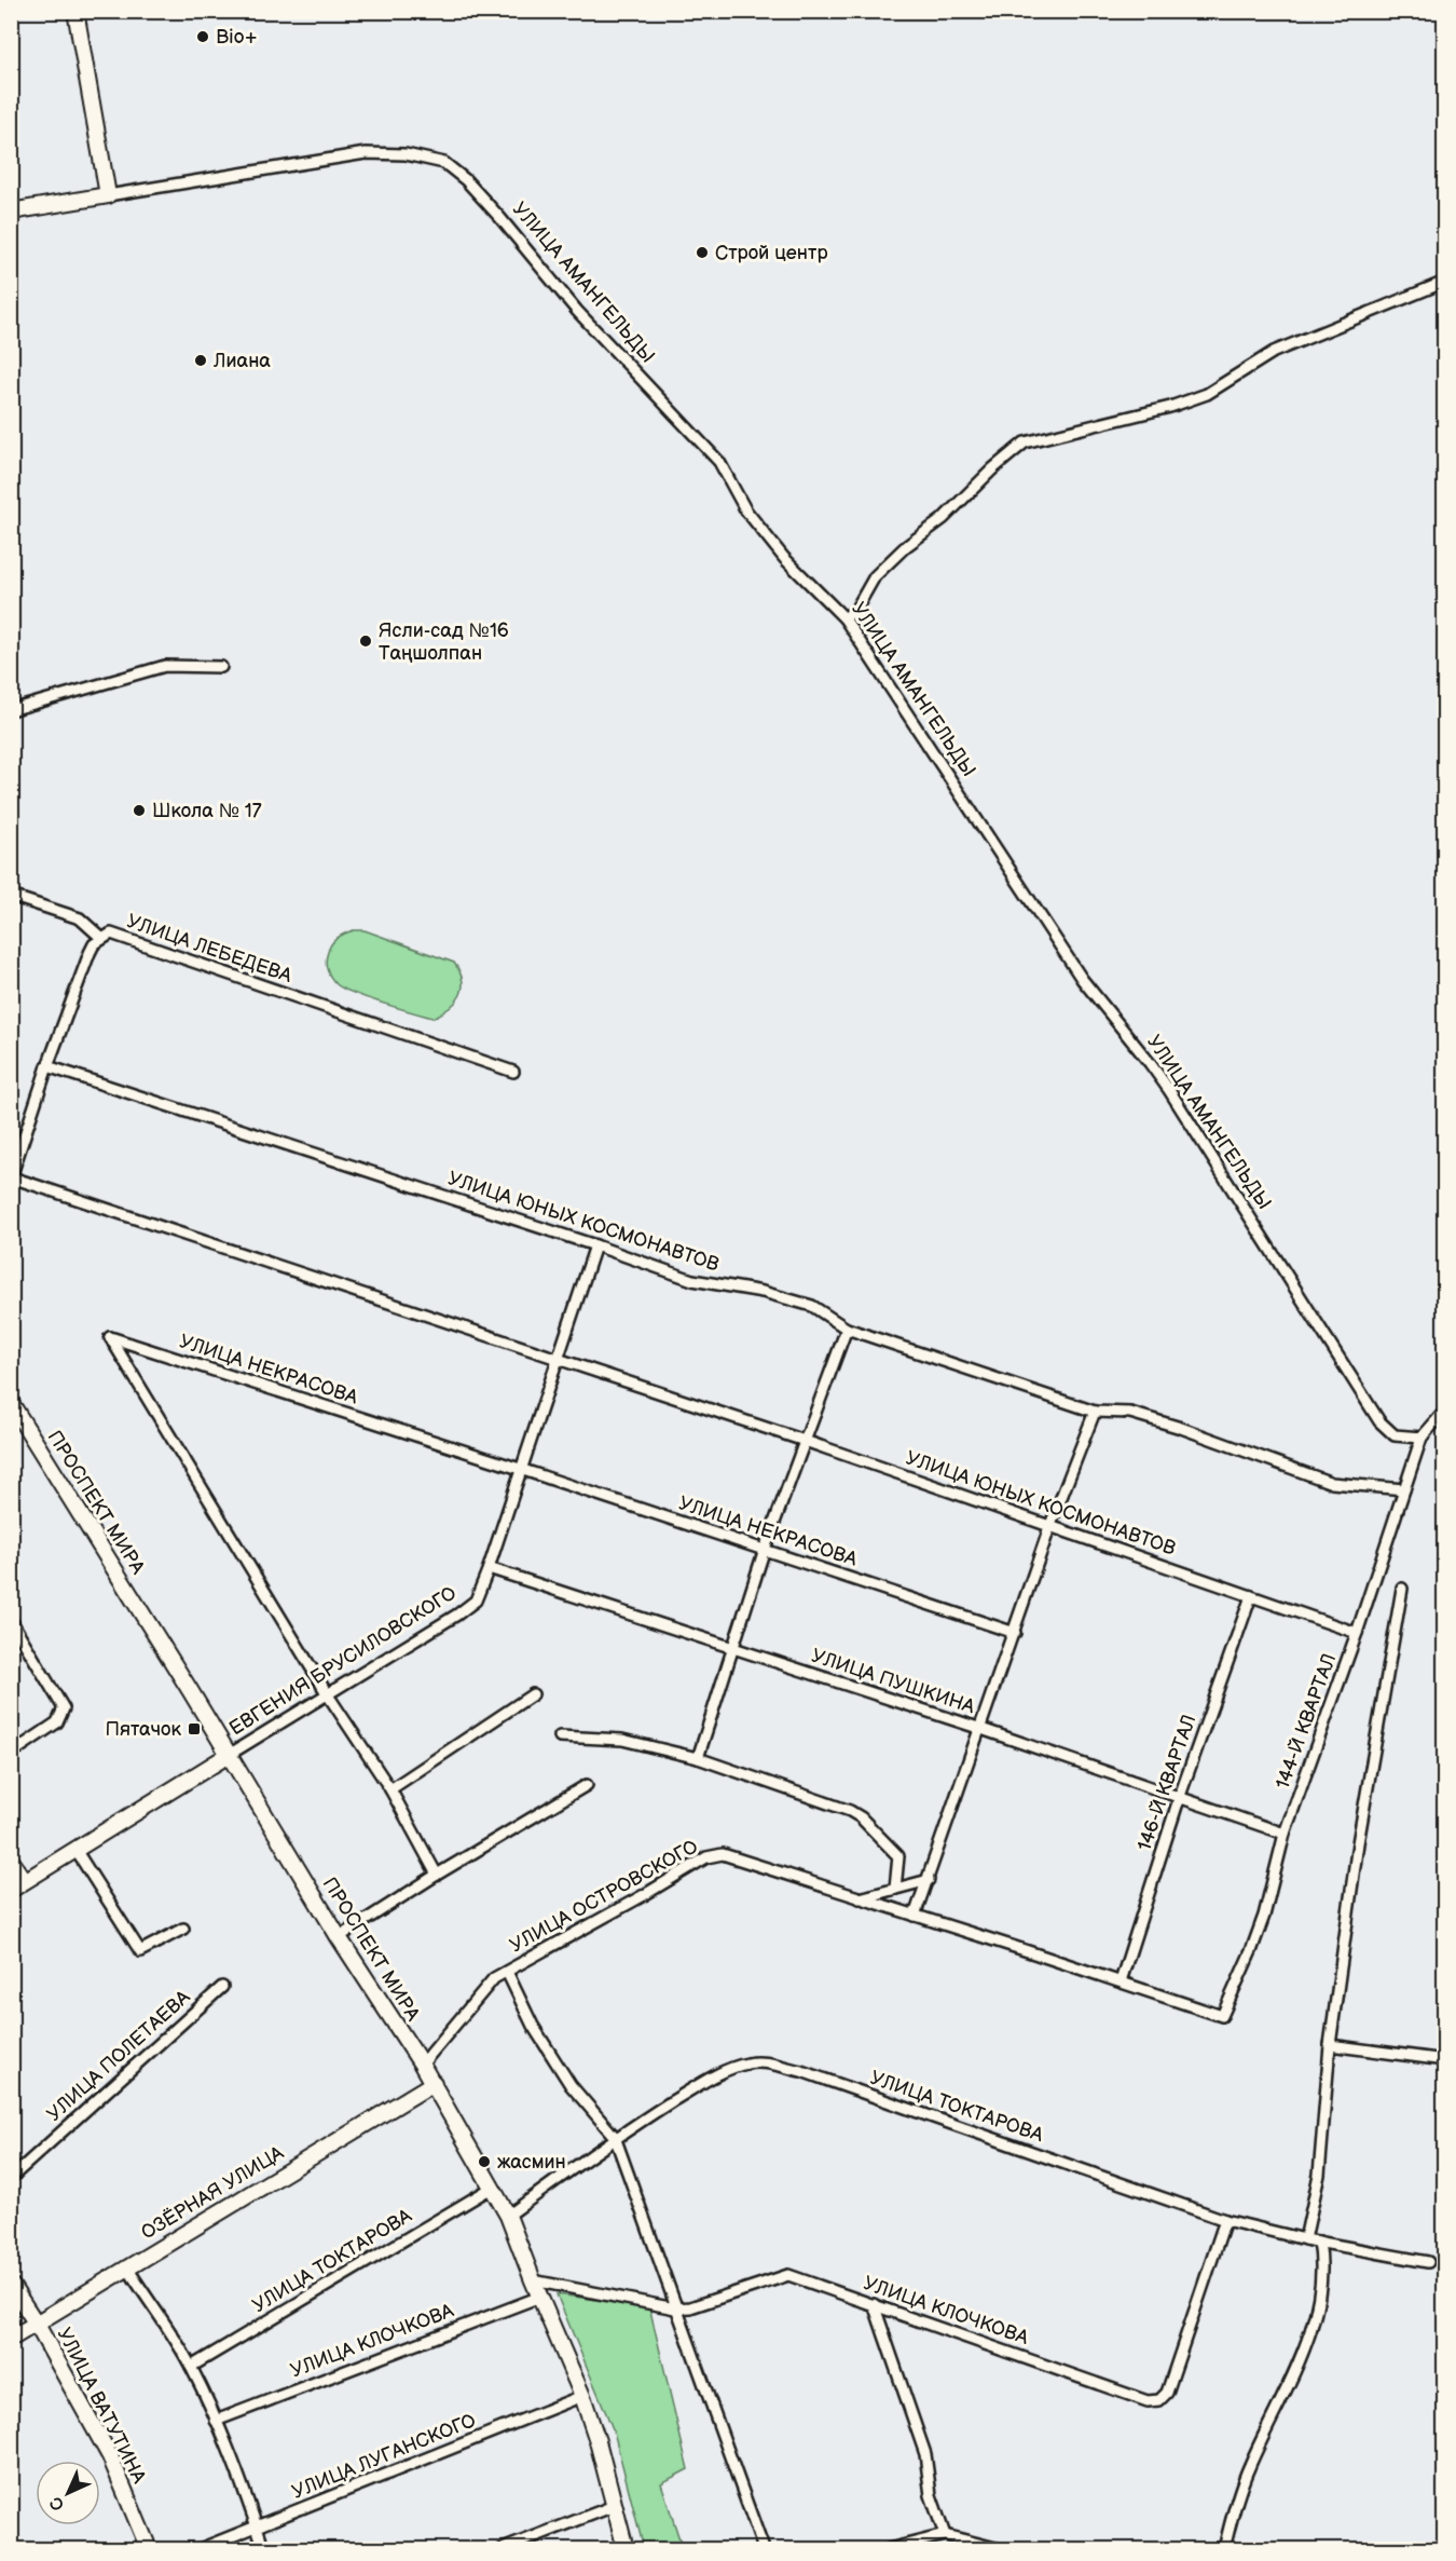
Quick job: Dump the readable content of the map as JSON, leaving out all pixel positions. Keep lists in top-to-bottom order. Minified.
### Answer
{"streets":{"street":["УЛИЦА АМАНГЕЛЬДЫ","УЛИЦА ЛЕБЕДЕВА","УЛИЦА ЮНЫХ КОСМОНАВТОВ","УЛИЦА НЕКРАСОВА","ПРОСПЕКТ МИРА","ЕВГЕНИЯ БРУСИЛОВСКОГО","УЛИЦА ПУШКИНА","144-Й КВАРТАЛ","146-Й КВАРТАЛ","УЛИЦА ОСТРОВСКОГО","УЛИЦА ПОЛЕТАЕВА","УЛИЦА ТОКТАРОВА","ОЗЁРНАЯ УЛИЦА","УЛИЦА КЛОЧКОВА","УЛИЦА ВАТУТИНА","УЛИЦА ЛУГАНСКОГО"]},"crossings":[["УЛИЦА АМАНГЕЛЬДЫ","144-Й КВАРТАЛ"],["УЛИЦА ЛЕБЕДЕВА","УЛИЦА ЮНЫХ КОСМОНАВТОВ"],["УЛИЦА ЮНЫХ КОСМОНАВТОВ","ЕВГЕНИЯ БРУСИЛОВСКОГО"],["УЛИЦА ЮНЫХ КОСМОНАВТОВ","144-Й КВАРТАЛ"],["УЛИЦА ЮНЫХ КОСМОНАВТОВ","146-Й КВАРТАЛ"],["УЛИЦА НЕКРАСОВА","ЕВГЕНИЯ БРУСИЛОВСКОГО"],["ПРОСПЕКТ МИРА","ЕВГЕНИЯ БРУСИЛОВСКОГО"],["ПРОСПЕКТ МИРА","УЛИЦА ОСТРОВСКОГО"],["ПРОСПЕКТ МИРА","УЛИЦА ТОКТАРОВА"],["ПРОСПЕКТ МИРА","ОЗЁРНАЯ УЛИЦА"],["ПРОСПЕКТ МИРА","УЛИЦА КЛОЧКОВА"],["ПРОСПЕКТ МИРА","УЛИЦА ЛУГАНСКОГО"],["ЕВГЕНИЯ БРУСИЛОВСКОГО","УЛИЦА ПУШКИНА"],["УЛИЦА ПУШКИНА","144-Й КВАРТАЛ"],["УЛИЦА ПУШКИНА","146-Й КВАРТАЛ"],["144-Й КВАРТАЛ","УЛИЦА ОСТРОВСКОГО"],["146-Й КВАРТАЛ","УЛИЦА ОСТРОВСКОГО"],["УЛИЦА ТОКТАРОВА","УЛИЦА КЛОЧКОВА"],["ОЗЁРНАЯ УЛИЦА","УЛИЦА ВАТУТИНА"]],"places":{"other":["Bio+","Строй центр","Лиана","Ясли-сад №16 Таңшолпан","Школа № 17","жасмин"],"transit":["Пятачок"]},"north":"bottom left"}
